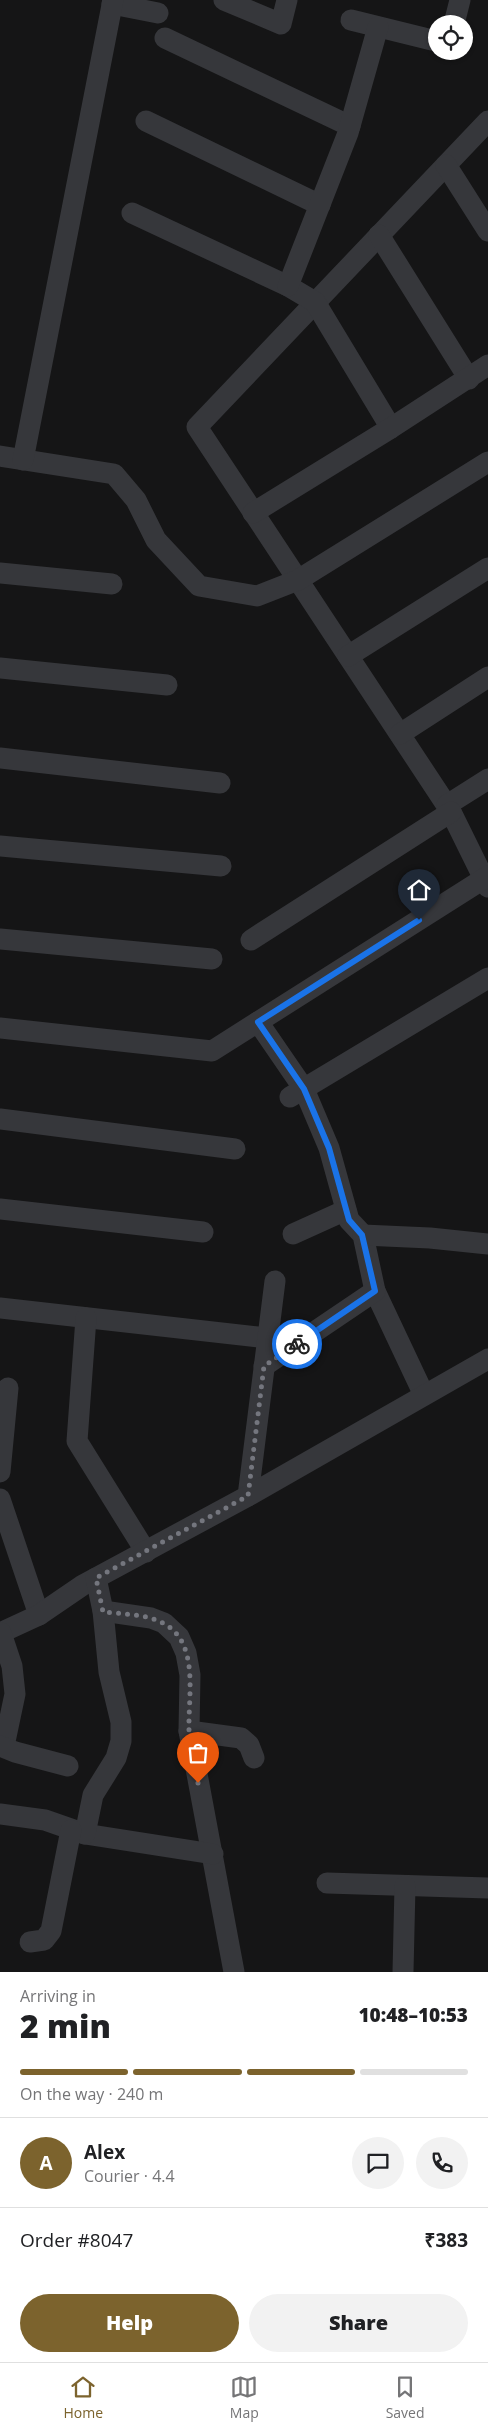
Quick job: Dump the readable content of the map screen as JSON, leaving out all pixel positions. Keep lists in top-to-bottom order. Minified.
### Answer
{"page":{"heading":["2 min","Arriving in","10:48–10:53"],"panel":["Alex","Courier · 4.4","Order #8047","₹383"],"bar":"On the way · 240 m","round":"A","buttons":["Help","Share"],"tabs":["Home","Map","Saved"]}}
